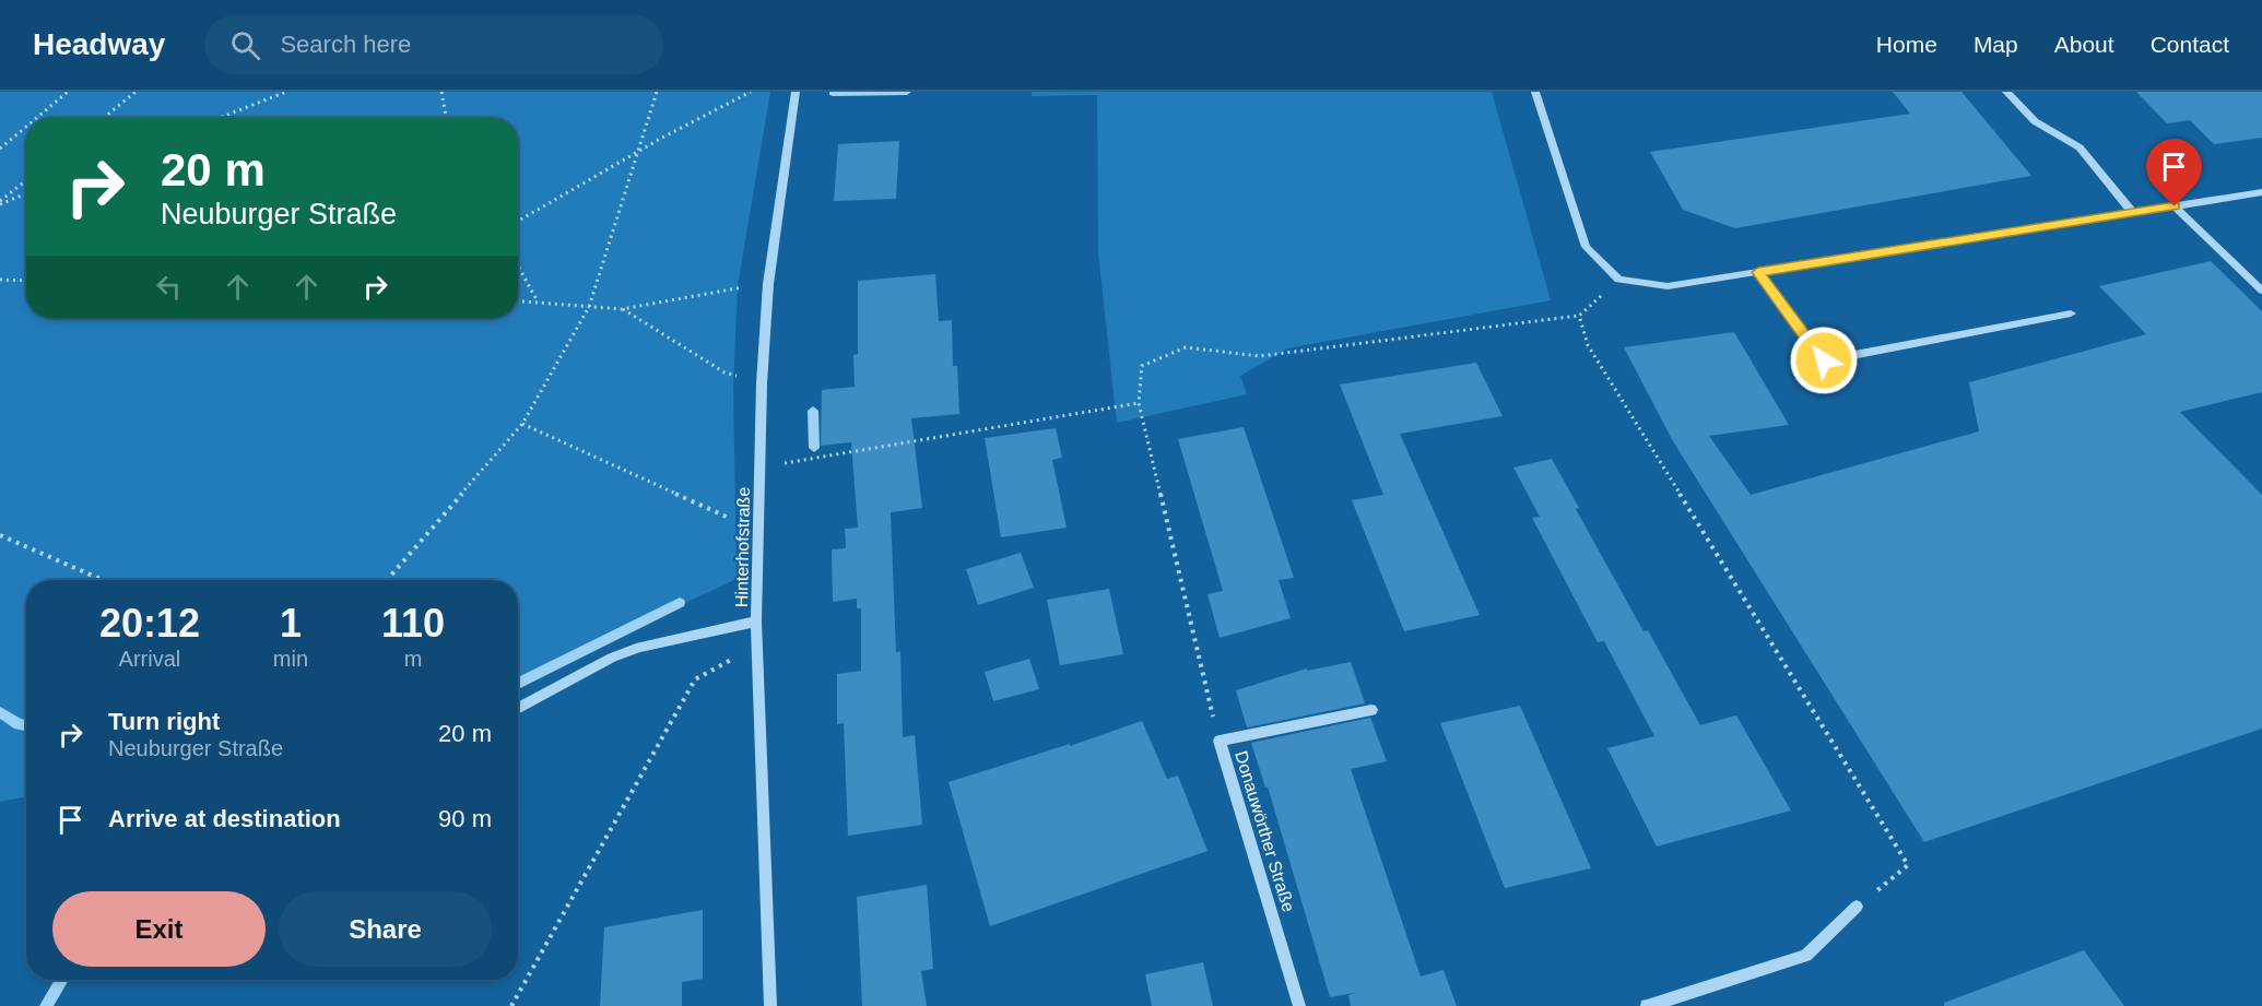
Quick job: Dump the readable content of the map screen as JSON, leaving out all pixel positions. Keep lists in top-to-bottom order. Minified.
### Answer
{"streets":{"street":["Hinterhofstraße","Donauwörther Straße"]},"page":{"header":"Headway","search":"Search here","nav":["Home","Map","About","Contact"],"turn":["20 m","Neuburger Straße"],"eta":["20:12","Arrival","1","min","110","m"],"list":[{"name":"Turn right","note":"Neuburger Straße","value":"20 m"},{"name":"Arrive at destination","value":"90 m"}],"buttons":["Exit","Share"]}}
